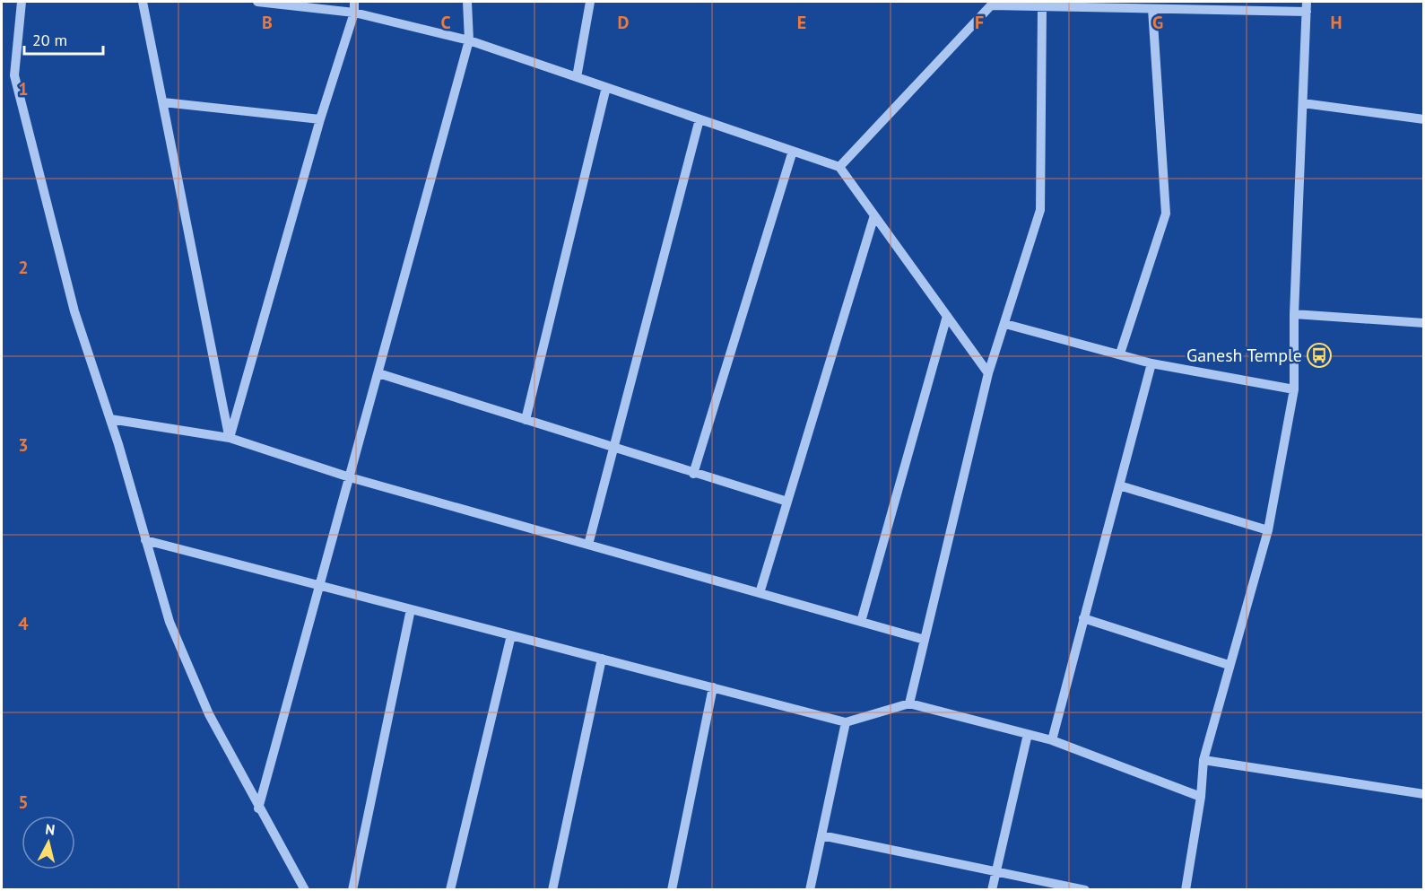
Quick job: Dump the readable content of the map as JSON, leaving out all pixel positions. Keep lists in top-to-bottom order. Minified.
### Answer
{"places":{"bus stop":["Ganesh Temple"]},"scale_bar":"20 m","north":"top","grid":{"columns":["B","C","D","E","F","G","H"],"rows":["1","2","3","4","5"]}}
